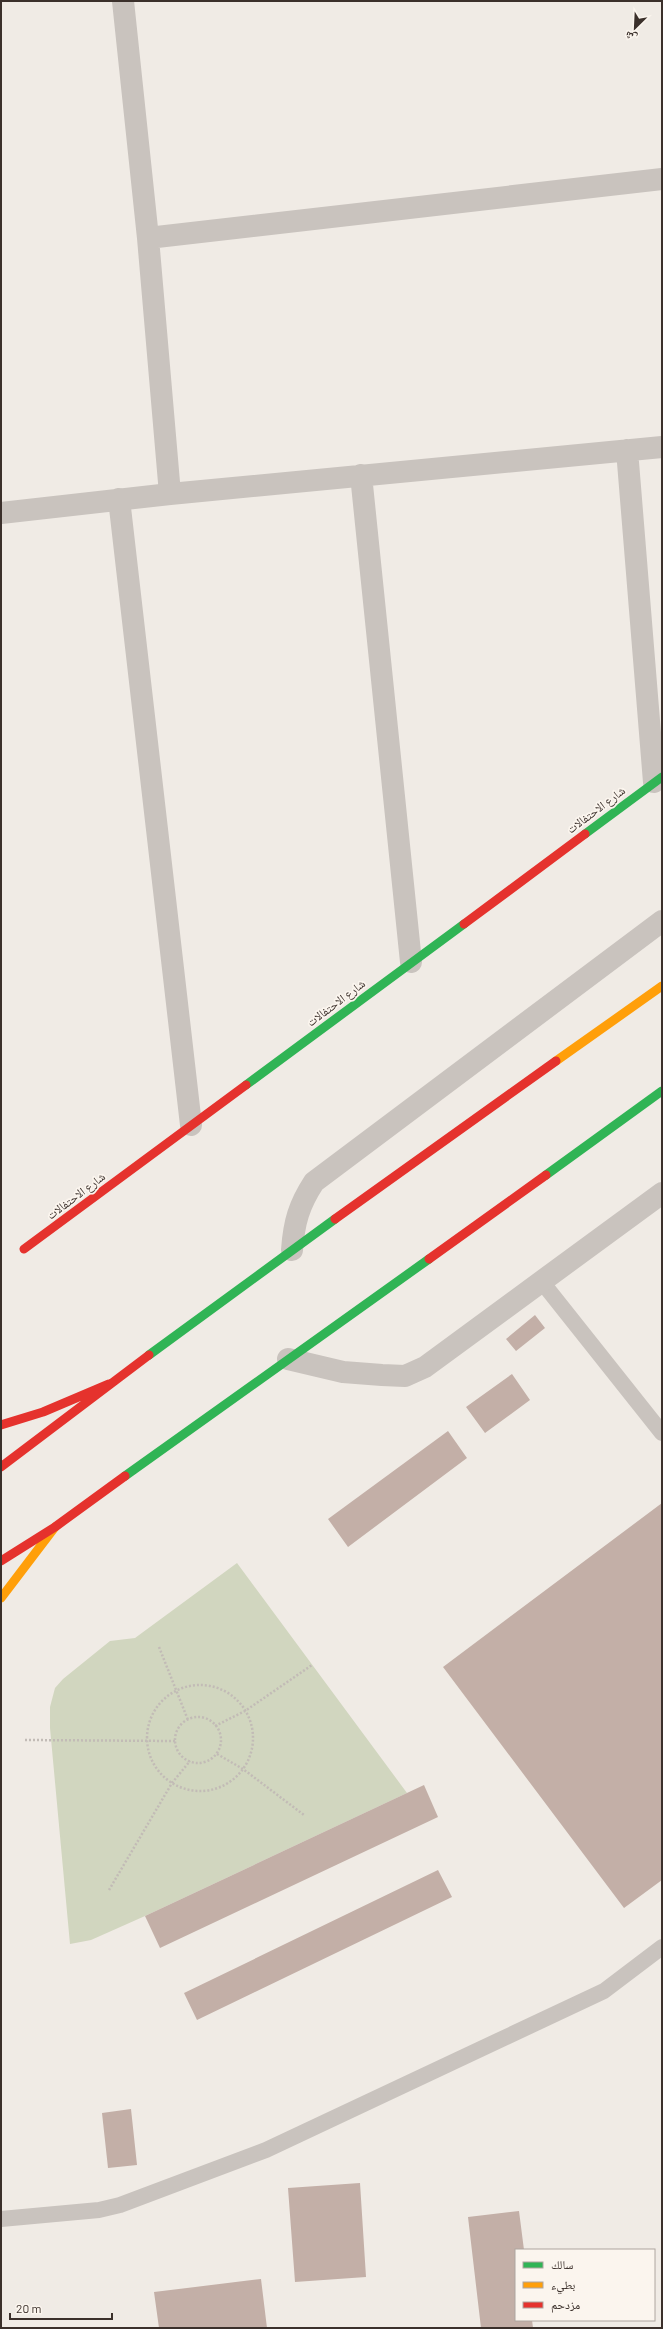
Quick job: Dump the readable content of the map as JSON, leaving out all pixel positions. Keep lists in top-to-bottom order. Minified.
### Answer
{"streets":{"main road":["شارع الاحتفالات"]},"legend":["سالك","بطيء","مزدحم"],"scale_bar":"20 m","north":"bottom left"}
